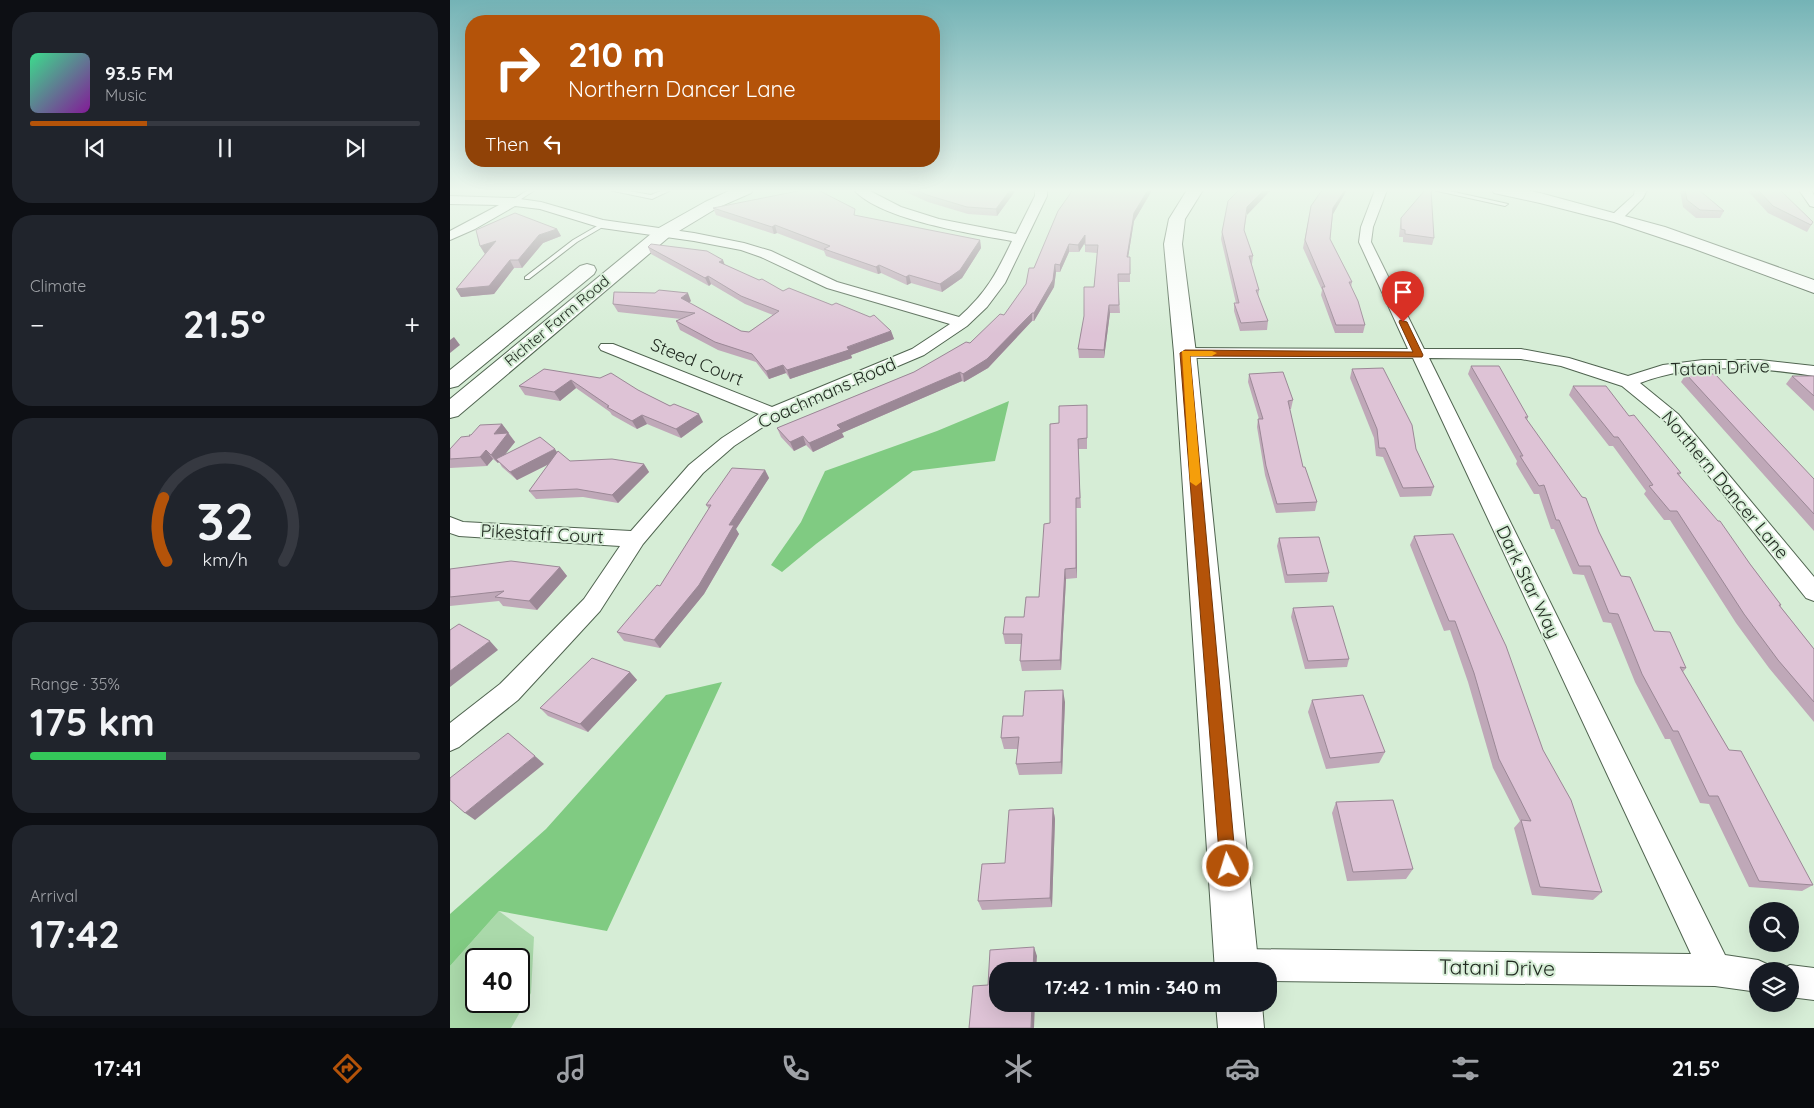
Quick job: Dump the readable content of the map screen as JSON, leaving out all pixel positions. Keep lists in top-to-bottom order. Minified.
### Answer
{"streets":{"main road":["Richter Farm Road"],"street":["Steed Court","Tatani Drive","Coachmans Road","Northern Dancer Lane","Pikestaff Court","Dark Star Way"]},"crossings":[["Steed Court","Coachmans Road"],["Tatani Drive","Northern Dancer Lane"],["Tatani Drive","Dark Star Way"],["Coachmans Road","Pikestaff Court"],["Northern Dancer Lane","Dark Star Way"]],"page":{"turn":["210 m","Northern Dancer Lane"],"song":["93.5 FM","Music"],"then":"Then","tile":["Climate",["Range · 35%","175 km"],["Arrival","17:42"]],"heat":["−","21.5°","+"],"limit":"40","trip":"17:42 · 1 min · 340 m","tabs":["17:41","21.5°"],"gauge":["32","km/h"]}}
